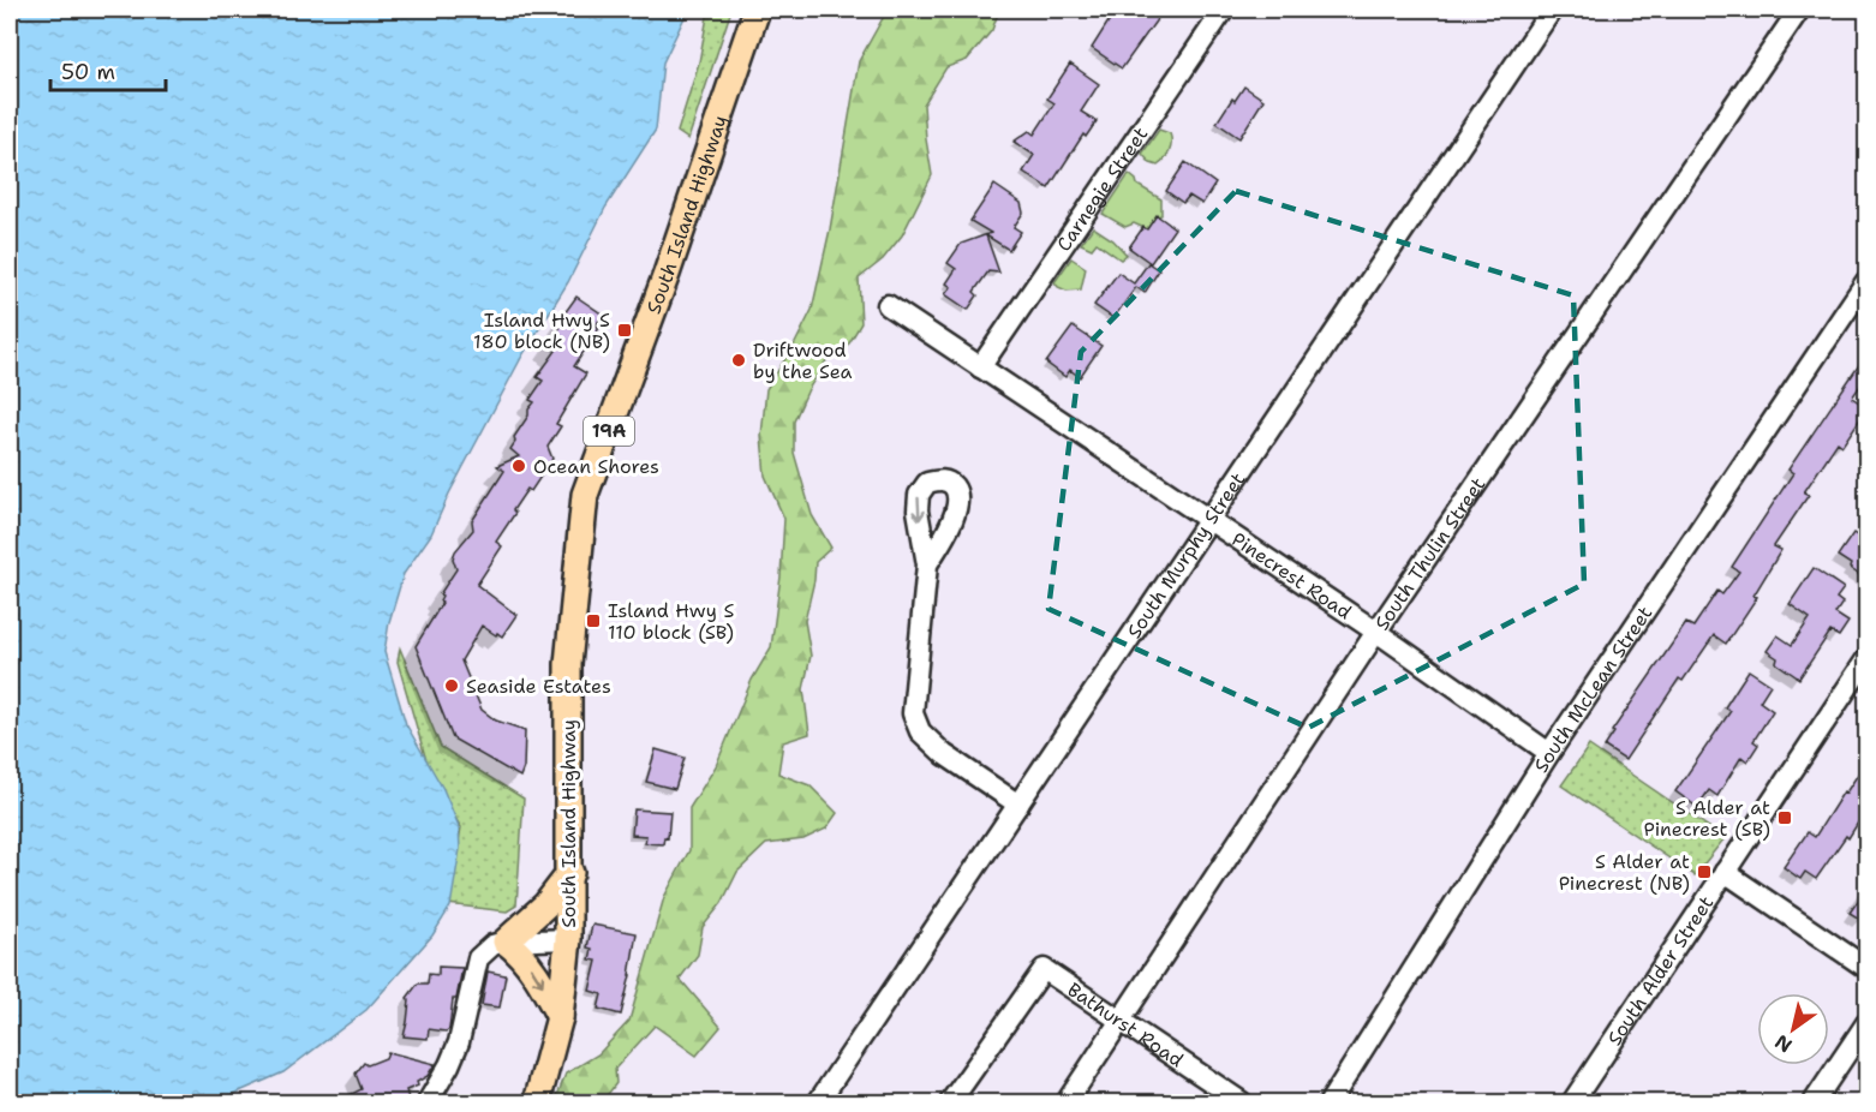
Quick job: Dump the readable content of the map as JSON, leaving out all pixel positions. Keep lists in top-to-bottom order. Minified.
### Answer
{"streets":{"main road":["South Island Highway","19A"],"street":["Carnegie Street","South Thulin Street","South Murphy Street","Pinecrest Road","South McLean Street","South Alder Street","Bathurst Road"]},"crossings":[["Carnegie Street","Pinecrest Road"],["South Thulin Street","Pinecrest Road"],["South Thulin Street","Bathurst Road"],["South Murphy Street","Pinecrest Road"],["Pinecrest Road","South McLean Street"]],"places":{"transit":["Island Hwy S 180 block (NB)","Island Hwy S 110 block (SB)","S Alder at Pinecrest (SB)","S Alder at Pinecrest (NB)"],"other":["Driftwood by the Sea","Ocean Shores","Seaside Estates"]},"scale_bar":"50 m","north":"bottom left"}
